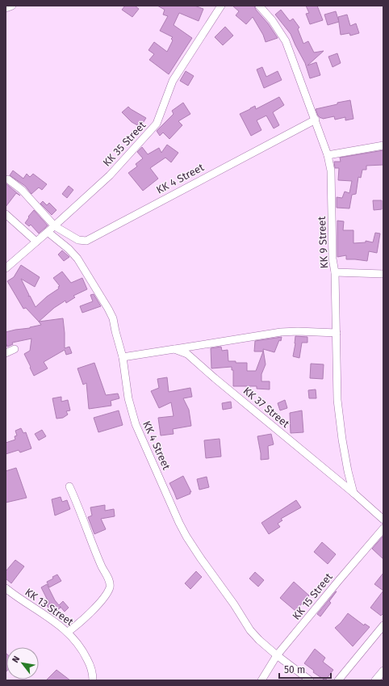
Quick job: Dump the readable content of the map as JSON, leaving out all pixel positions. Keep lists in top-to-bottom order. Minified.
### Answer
{"streets":{"street":["KK 35 Street","KK 4 Street","KK 9 Street","KK 37 Street","KK 15 Street","KK 13 Street"]},"crossings":[["KK 35 Street","KK 4 Street"],["KK 4 Street","KK 9 Street"],["KK 4 Street","KK 15 Street"],["KK 9 Street","KK 37 Street"]],"scale_bar":"50 m","north":"top left"}
